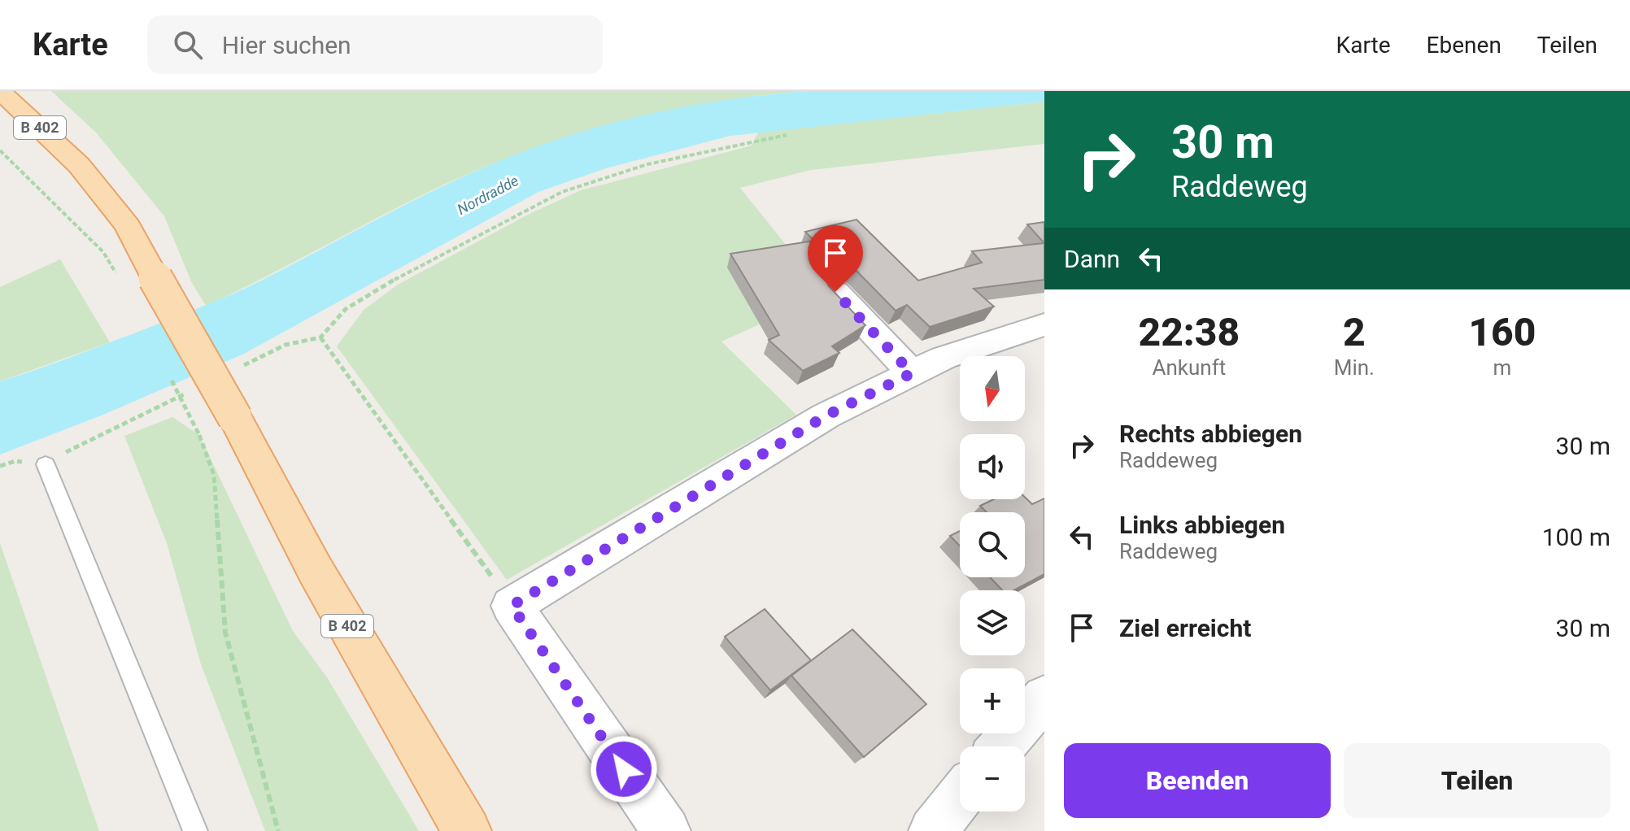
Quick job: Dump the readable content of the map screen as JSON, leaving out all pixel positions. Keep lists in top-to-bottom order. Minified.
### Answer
{"streets":{"main road":["B 402"]},"water":["Nordradde"],"north":"bottom","page":{"header":"Karte","search":"Hier suchen","nav":["Karte","Ebenen","Teilen"],"turn":["30 m","Raddeweg"],"then":"Dann","eta":["22:38","Ankunft","2","Min.","160","m"],"map_buttons":["+","−"],"list":[{"name":"Rechts abbiegen","note":"Raddeweg","value":"30 m"},{"name":"Links abbiegen","note":"Raddeweg","value":"100 m"},{"name":"Ziel erreicht","value":"30 m"}],"buttons":["Beenden","Teilen"]}}
